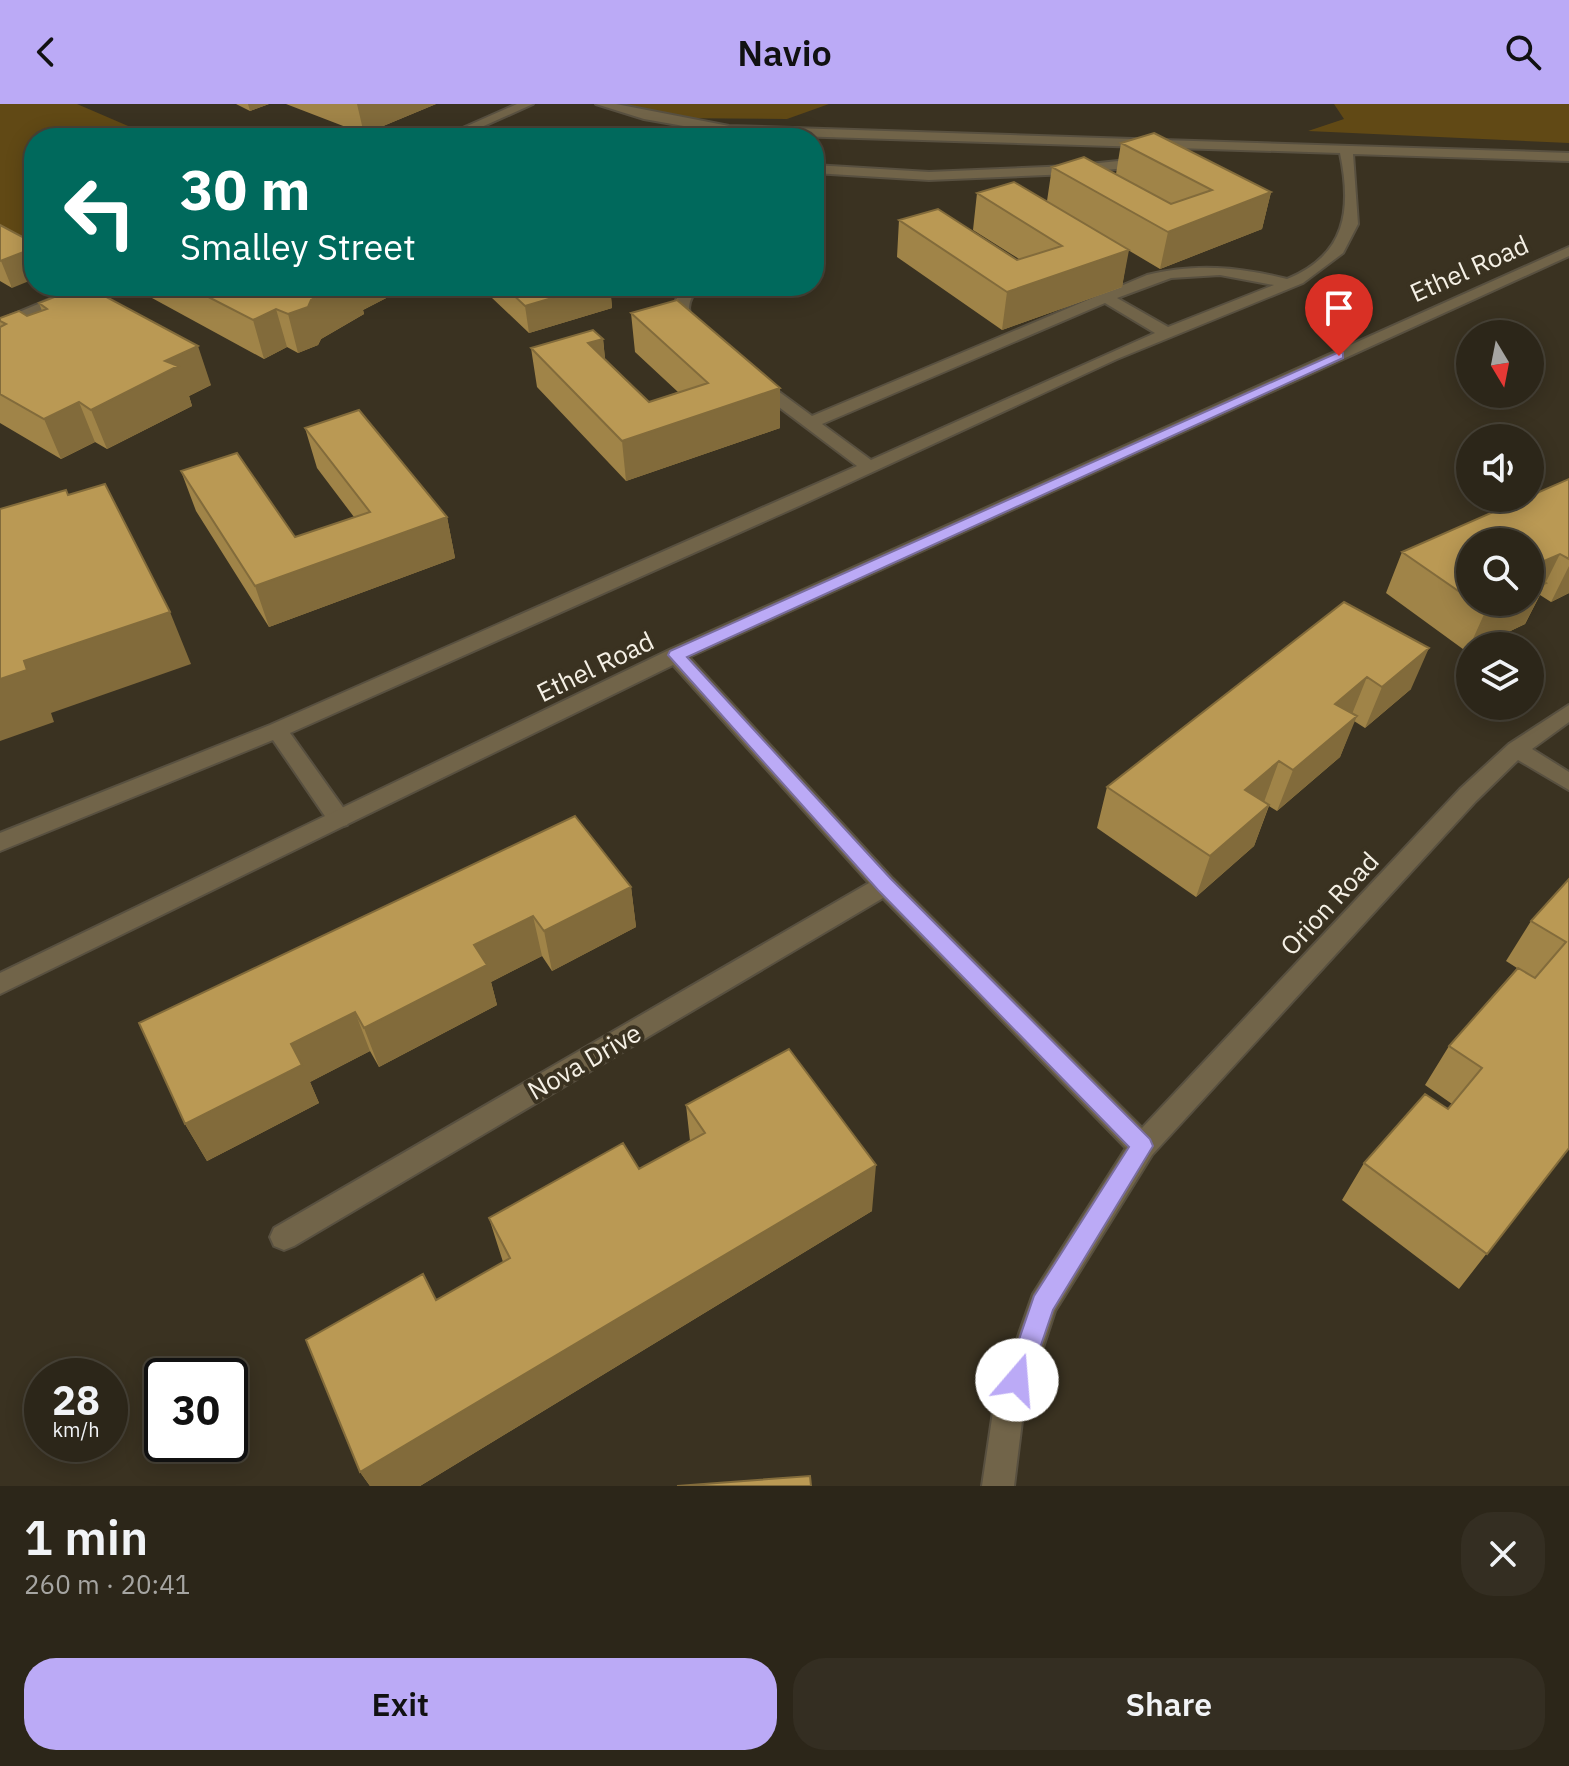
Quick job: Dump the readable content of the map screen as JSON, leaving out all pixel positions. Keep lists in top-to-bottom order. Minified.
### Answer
{"streets":{"street":["Ethel Road","Orion Road","Nova Drive"]},"north":"bottom","page":{"header":"Navio","turn":["30 m","Smalley Street"],"speed":"28 km/h","limit":"30","heading":["1 min","260 m · 20:41"],"buttons":["Exit","Share"]}}
